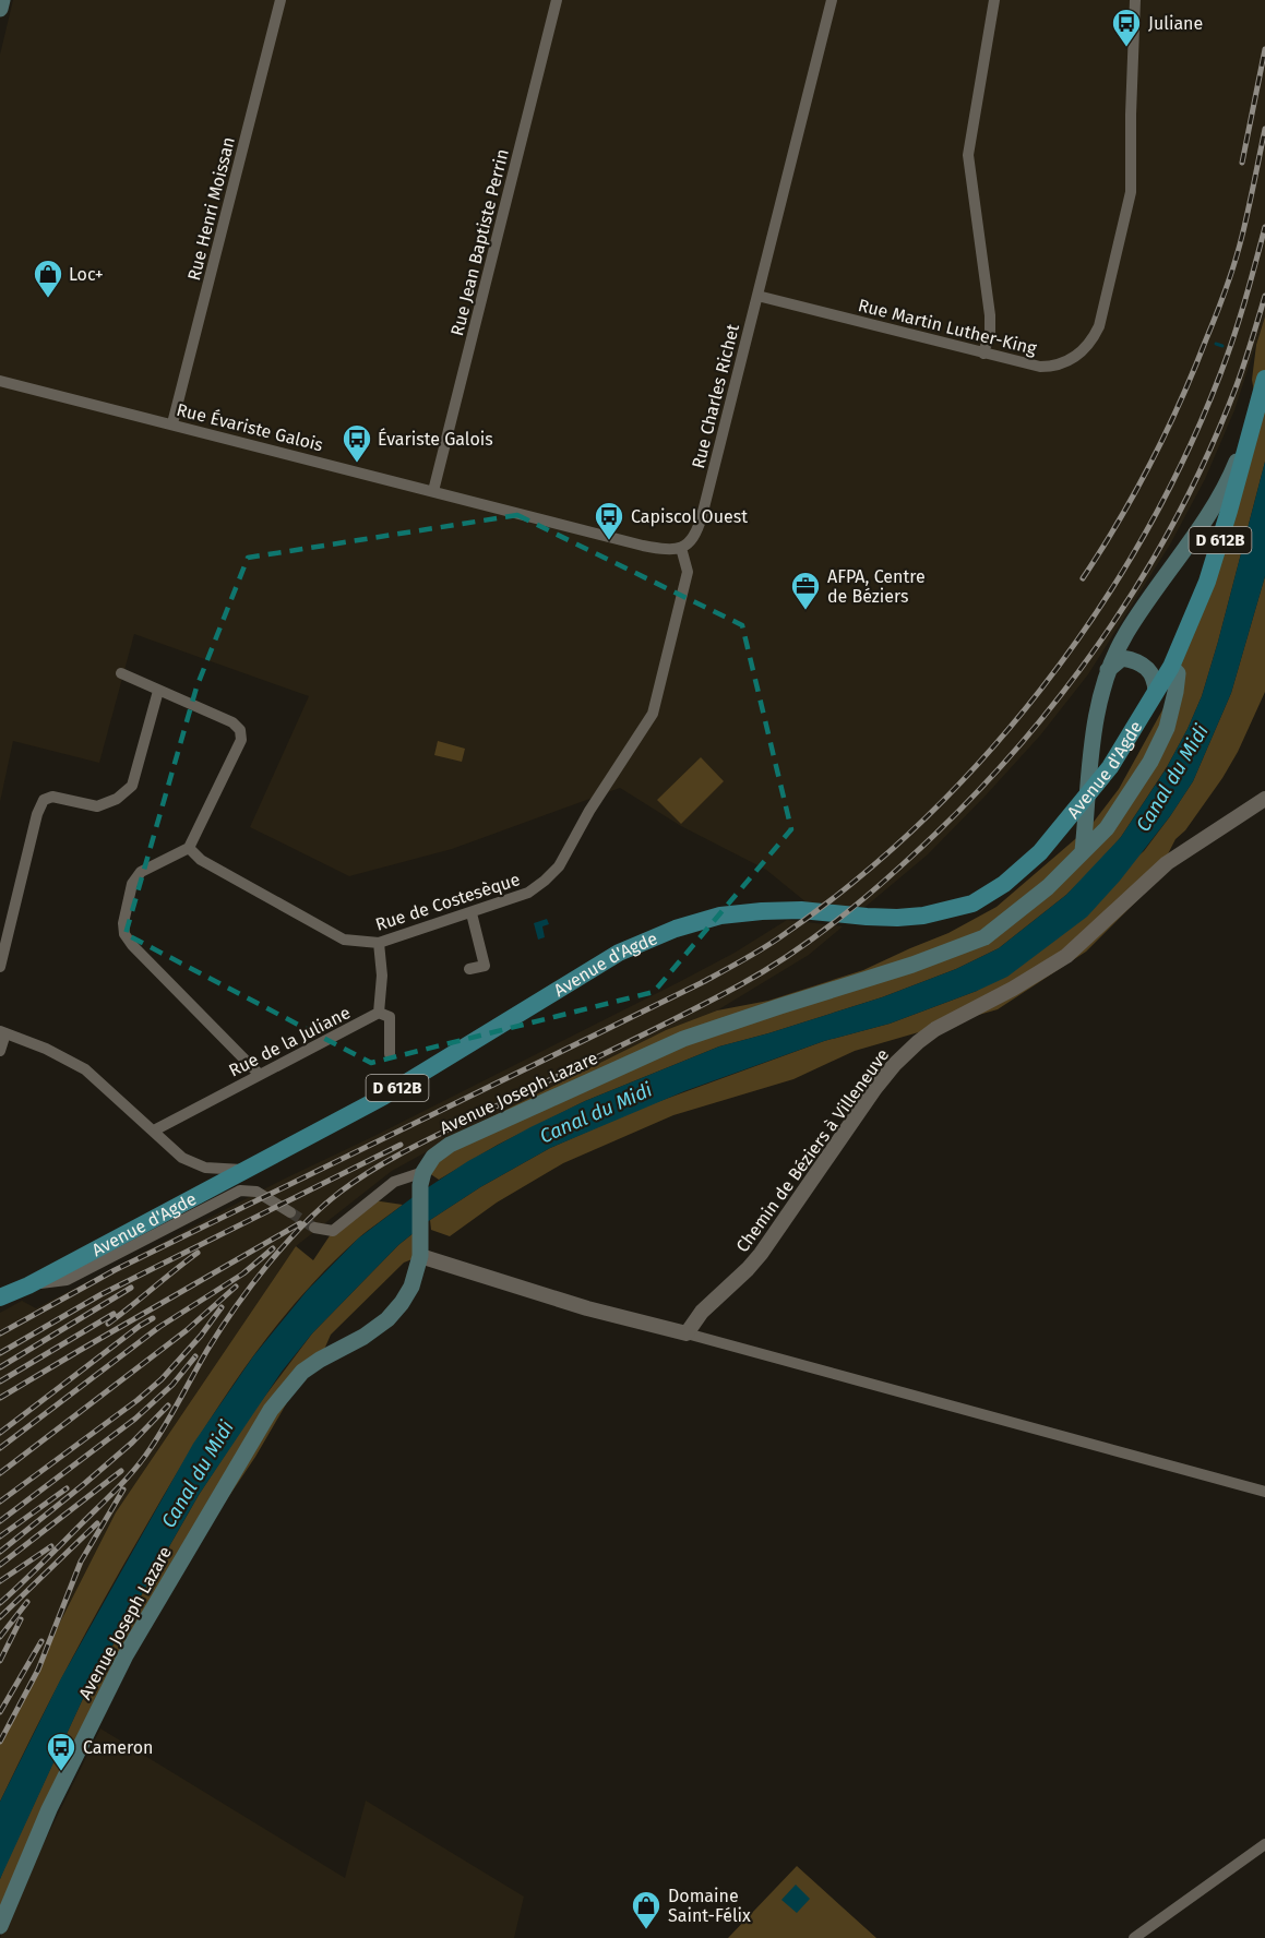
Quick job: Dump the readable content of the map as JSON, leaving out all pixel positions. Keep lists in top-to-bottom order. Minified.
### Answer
{"streets":{"main road":["D 612B","Avenue d'Agde","Avenue Joseph Lazare"],"street":["Rue Henri Moissan","Rue Jean Baptiste Perrin","Rue Martin Luther-King","Rue Charles Richet","Rue Évariste Galois","Rue de Costesèque","Rue de la Juliane","Chemin de Béziers à Villeneuve"]},"crossings":[["Rue Henri Moissan","Rue Évariste Galois"],["Rue Jean Baptiste Perrin","Rue Évariste Galois"],["Rue Martin Luther-King","Rue Charles Richet"],["Rue Charles Richet","Rue Évariste Galois"],["Rue Charles Richet","Rue de Costesèque"],["Rue Évariste Galois","Rue de Costesèque"],["D 612B","Avenue d'Agde"],["D 612B","Avenue Joseph Lazare"],["Avenue d'Agde","Avenue Joseph Lazare"],["Rue de Costesèque","Rue de la Juliane"]],"water":["Canal du Midi"],"places":{"bus stop":["Juliane","Évariste Galois","Capiscol Ouest","Cameron"],"shop":["Loc+","Domaine Saint-Félix"],"office":["AFPA, Centre de Béziers"]}}
